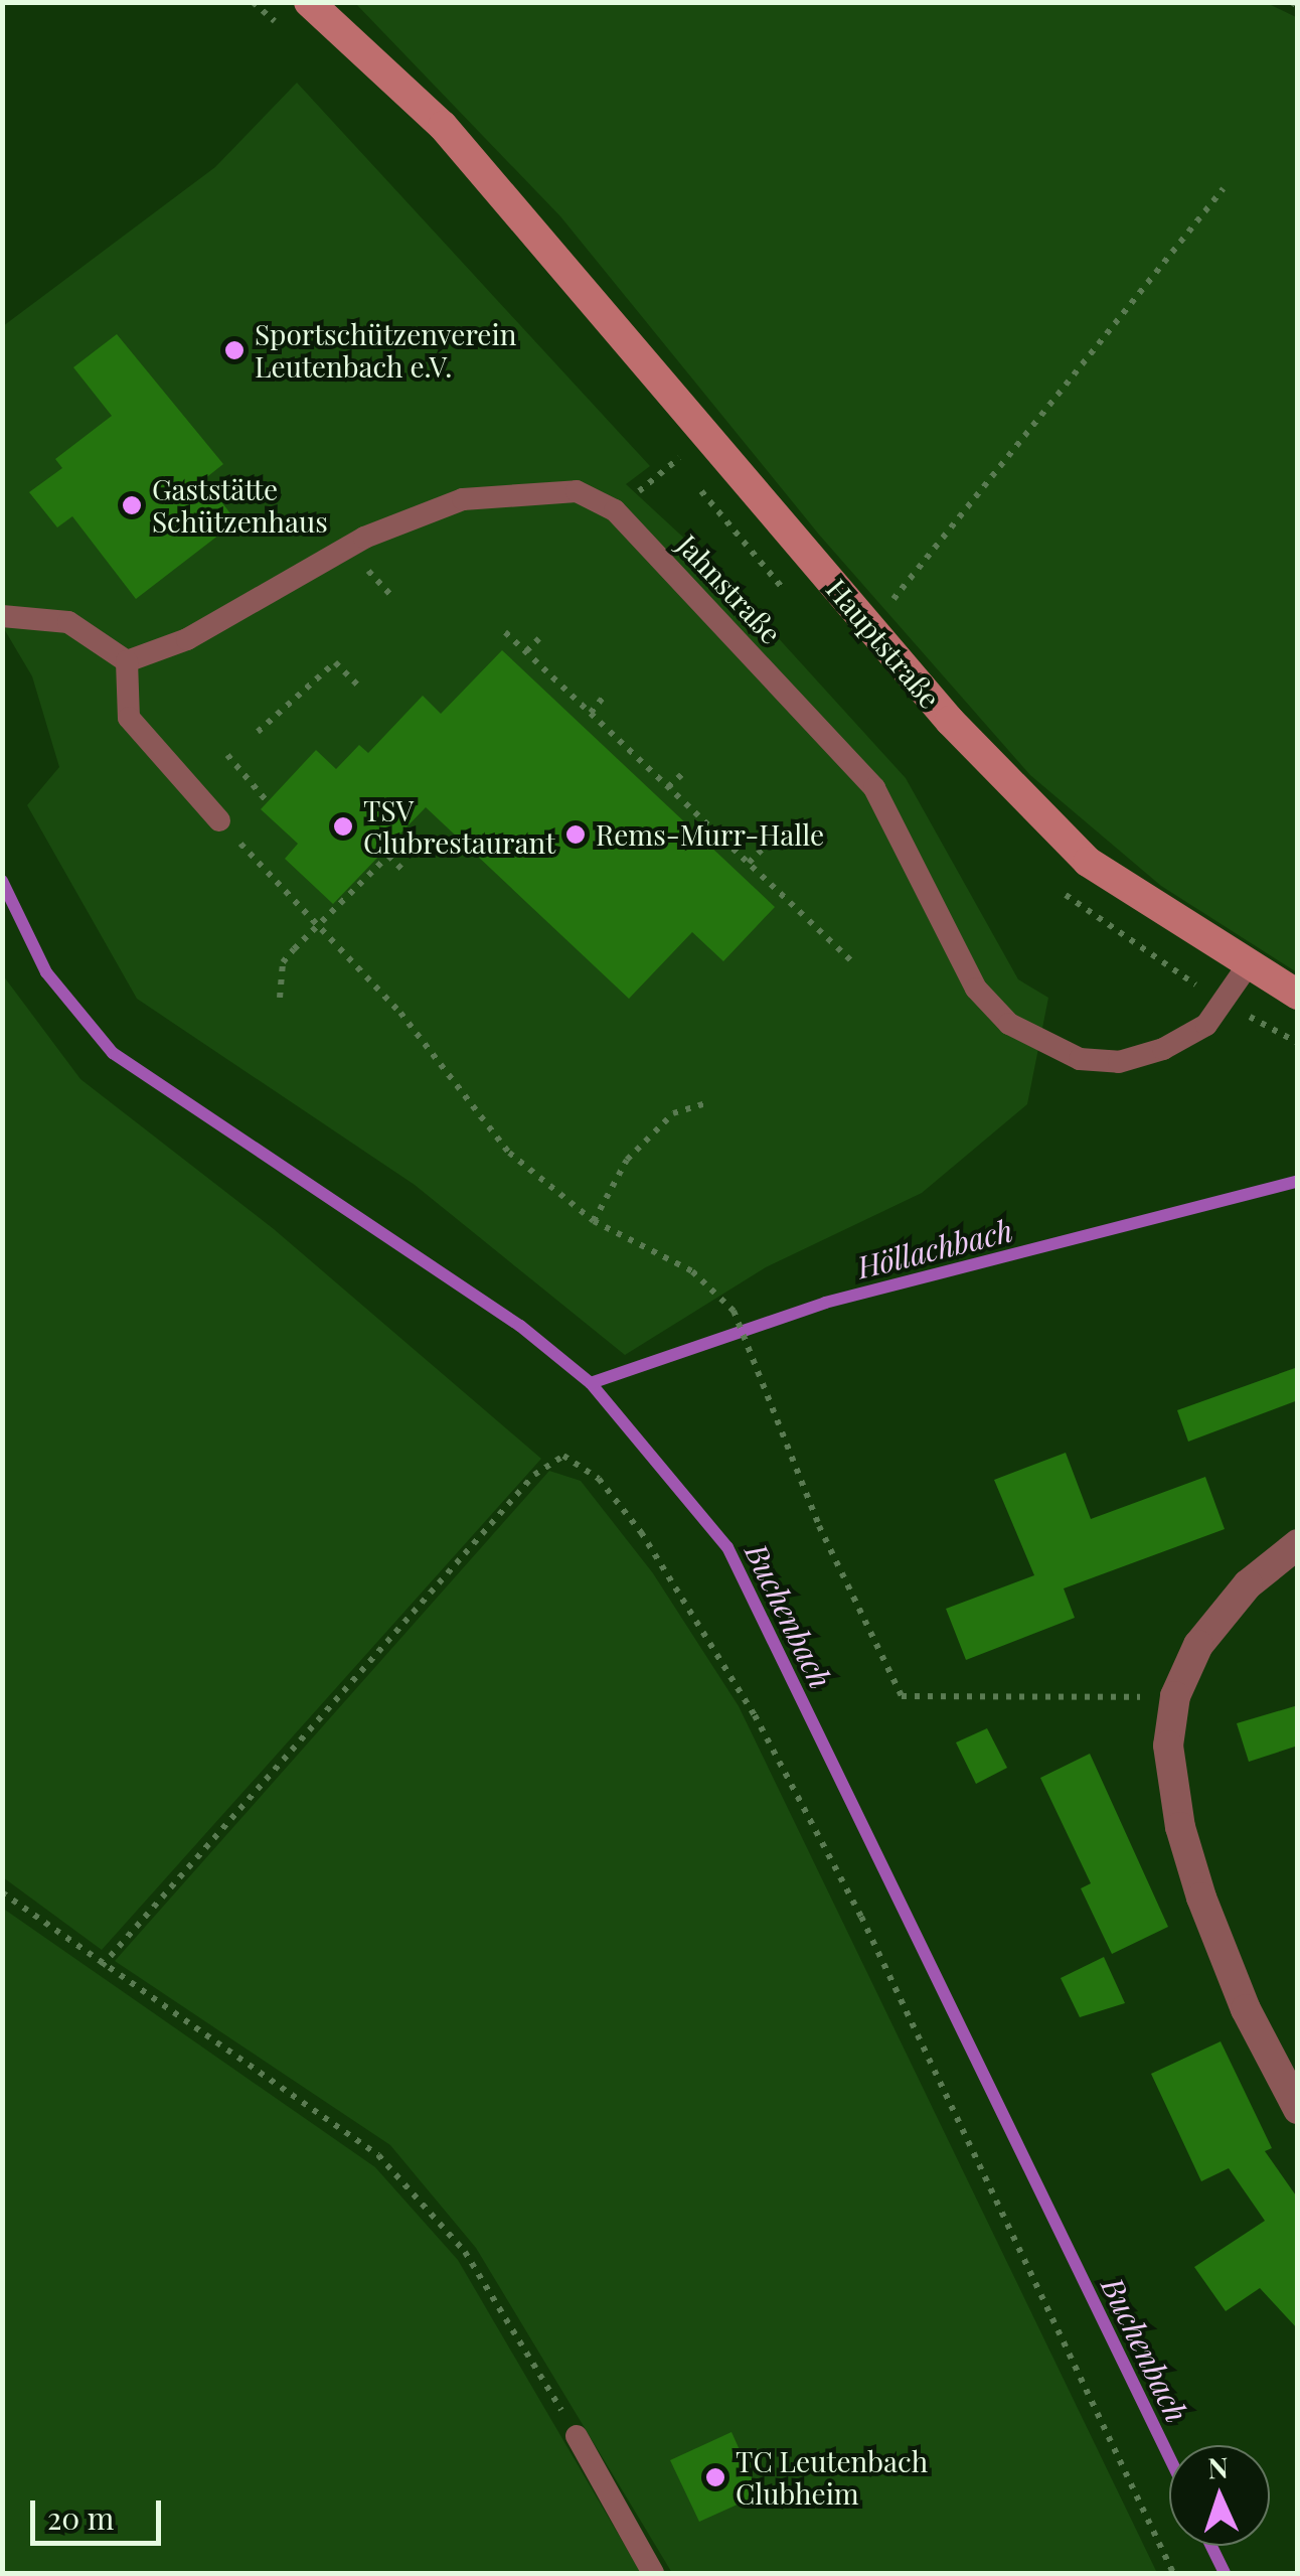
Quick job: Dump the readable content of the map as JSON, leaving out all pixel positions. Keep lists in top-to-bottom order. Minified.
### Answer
{"streets":{"street":["Hauptstraße"],"lane":["Jahnstraße"]},"crossings":[["Jahnstraße","Hauptstraße"]],"water":["Höllachbach","Buchenbach"],"places":["Sportschützenverein Leutenbach e.V.","Gaststätte Schützenhaus","TSV Clubrestaurant","Rems-Murr-Halle","TC Leutenbach Clubheim"],"scale_bar":"20 m","north":"top"}
